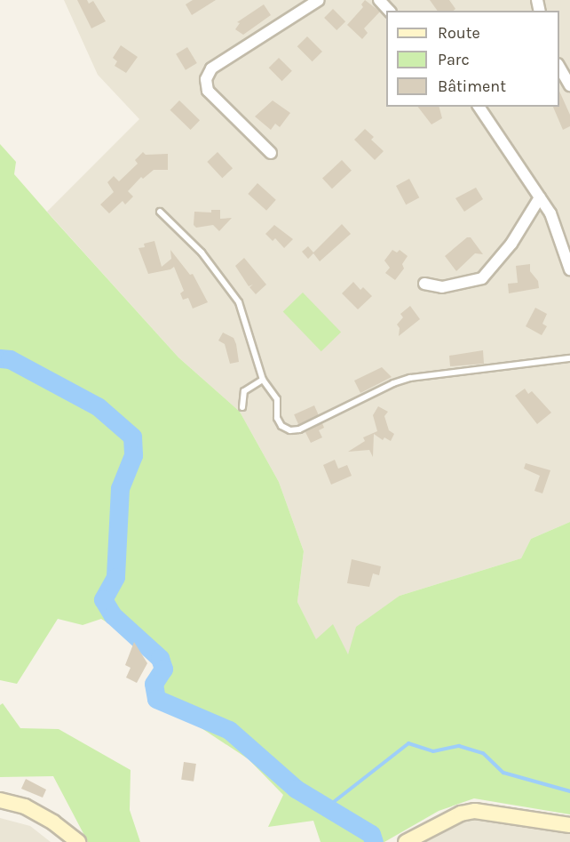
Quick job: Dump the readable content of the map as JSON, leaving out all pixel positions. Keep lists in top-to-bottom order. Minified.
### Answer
{"legend":["Route","Parc","Bâtiment"]}
